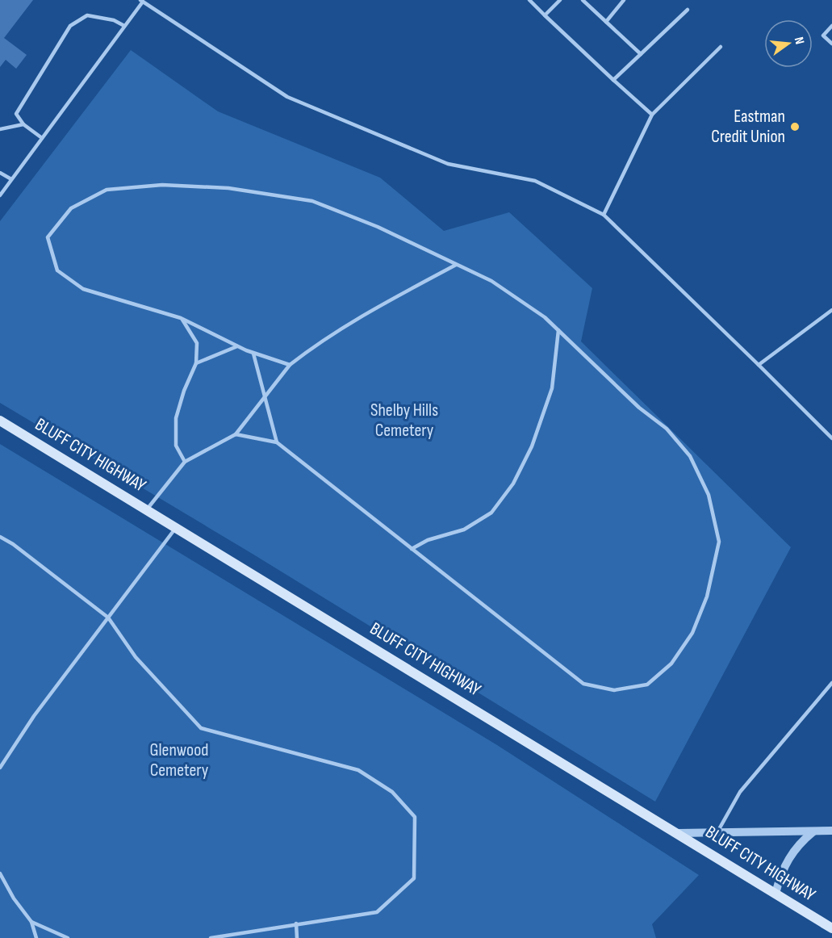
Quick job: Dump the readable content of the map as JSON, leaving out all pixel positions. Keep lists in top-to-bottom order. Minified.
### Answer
{"streets":{"main road":["BLUFF CITY HIGHWAY"]},"parks":["Shelby Hills Cemetery","Glenwood Cemetery"],"places":["Eastman Credit Union"],"north":"right"}
